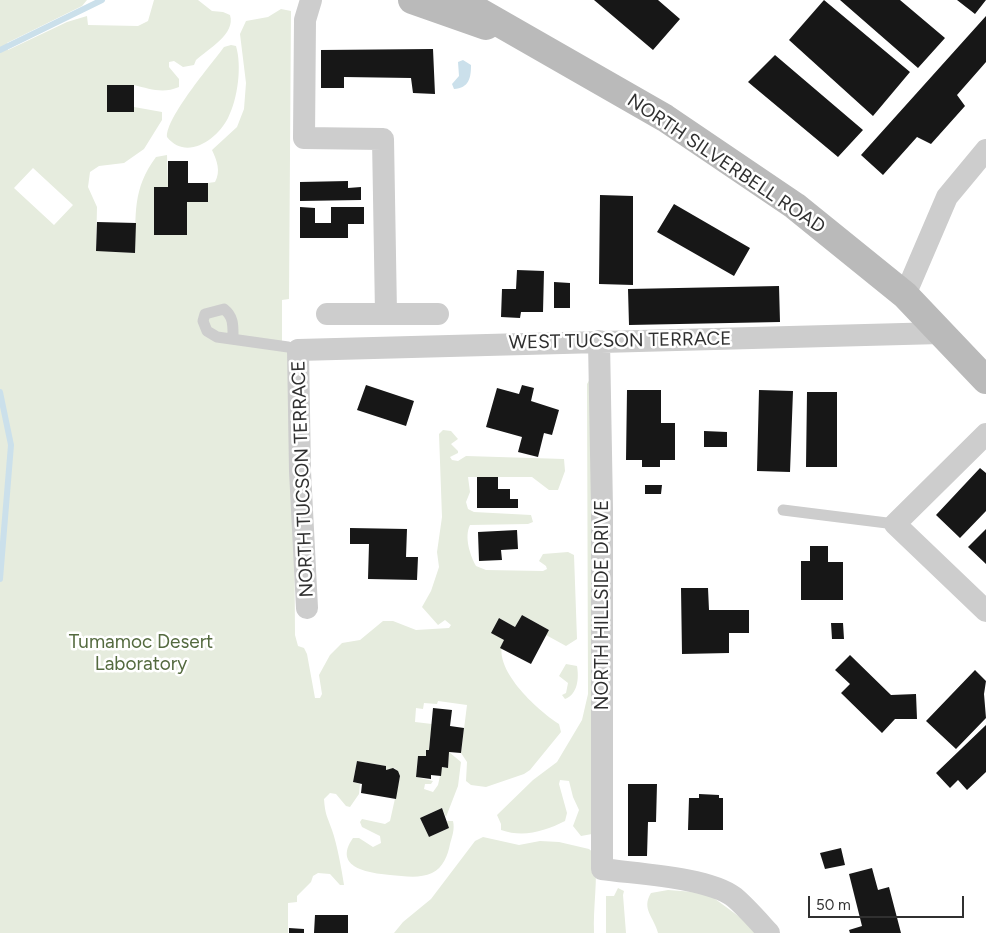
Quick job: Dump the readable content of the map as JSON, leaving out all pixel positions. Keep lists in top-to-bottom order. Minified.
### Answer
{"streets":{"main road":["NORTH SILVERBELL ROAD"],"street":["WEST TUCSON TERRACE","NORTH TUCSON TERRACE","NORTH HILLSIDE DRIVE"]},"crossings":[["NORTH SILVERBELL ROAD","WEST TUCSON TERRACE"],["WEST TUCSON TERRACE","NORTH TUCSON TERRACE"],["WEST TUCSON TERRACE","NORTH HILLSIDE DRIVE"]],"parks":["Tumamoc Desert Laboratory"],"scale_bar":"50 m"}
